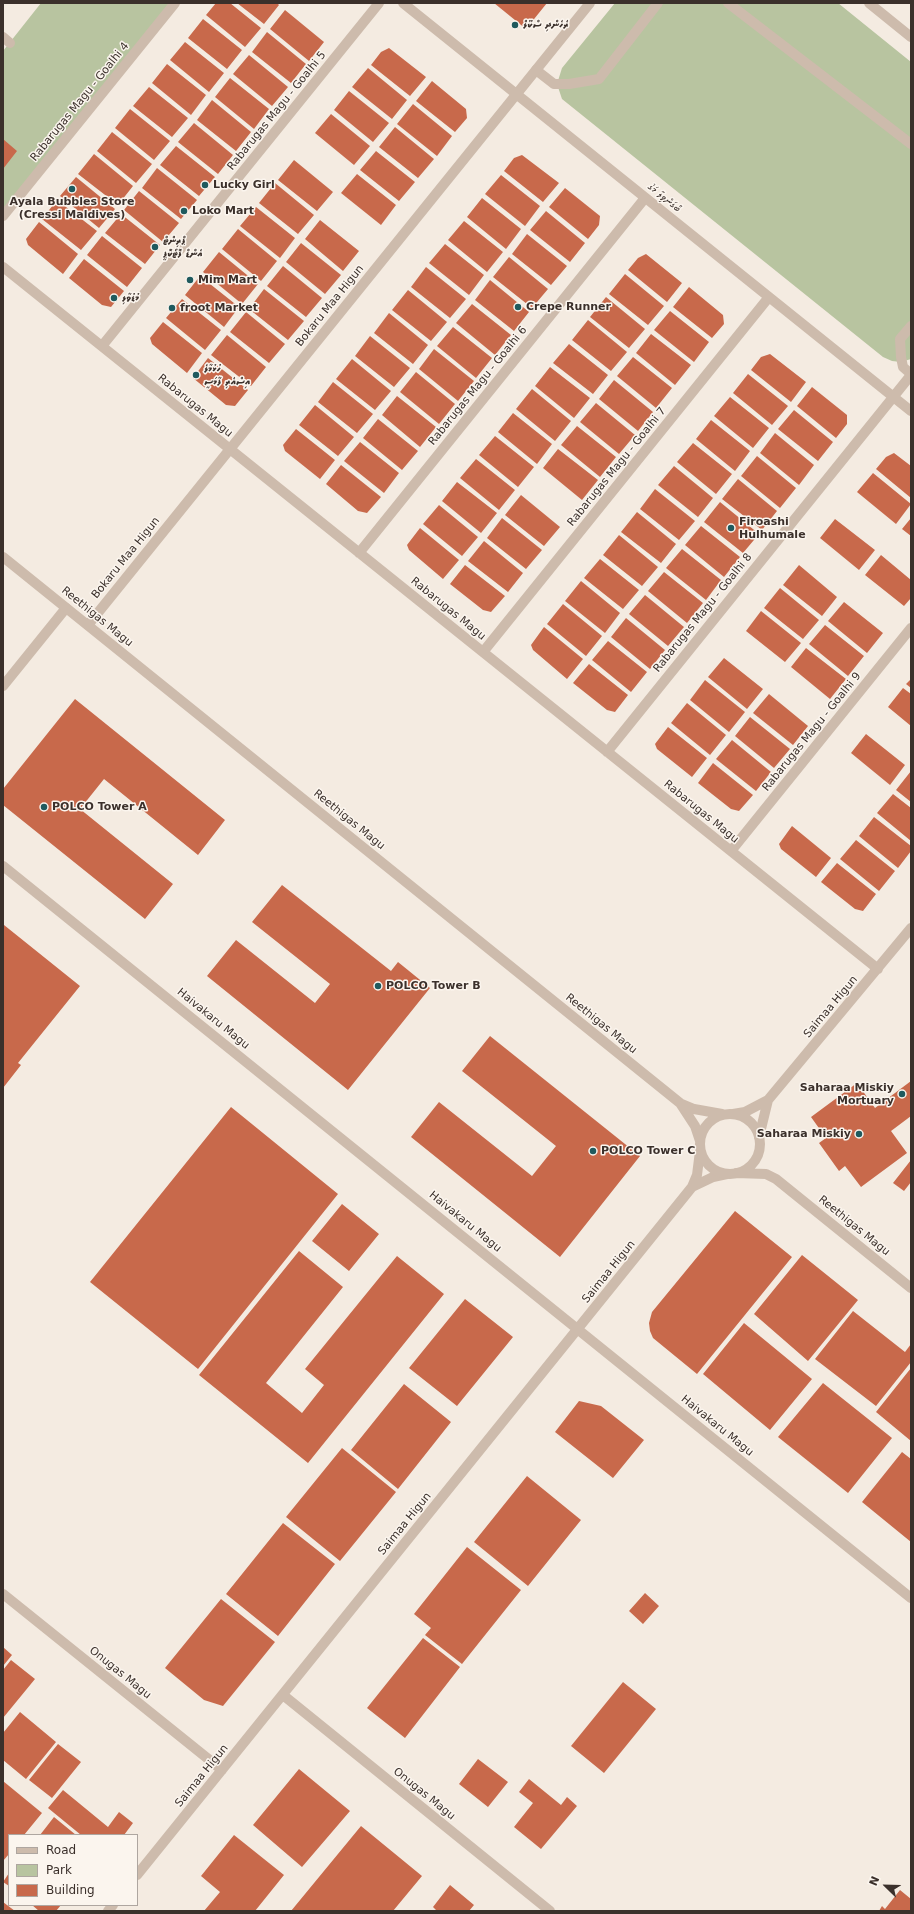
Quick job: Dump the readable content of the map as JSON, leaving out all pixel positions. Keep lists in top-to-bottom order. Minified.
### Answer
{"streets":{"street":["Rabarugas Magu - Goalhi 4","Rabarugas Magu - Goalhi 5","ބޯގަންވިލާ މަގު","Bokaru Maa Higun","Rabarugas Magu - Goalhi 6","Rabarugas Magu","Rabarugas Magu - Goalhi 7","Rabarugas Magu - Goalhi 8","Reethigas Magu","Rabarugas Magu - Goalhi 9","Saimaa Higun","Haivakaru Magu","Onugas Magu"]},"crossings":[["Rabarugas Magu - Goalhi 5","Rabarugas Magu"],["ބޯގަންވިލާ މަގު","Bokaru Maa Higun"],["ބޯގަންވިލާ މަގު","Rabarugas Magu - Goalhi 6"],["ބޯގަންވިލާ މަގު","Rabarugas Magu - Goalhi 7"],["ބޯގަންވިލާ މަގު","Rabarugas Magu - Goalhi 8"],["Bokaru Maa Higun","Rabarugas Magu"],["Bokaru Maa Higun","Reethigas Magu"],["Rabarugas Magu - Goalhi 6","Rabarugas Magu"],["Rabarugas Magu","Rabarugas Magu - Goalhi 7"],["Rabarugas Magu","Rabarugas Magu - Goalhi 8"],["Rabarugas Magu","Rabarugas Magu - Goalhi 9"],["Rabarugas Magu","Saimaa Higun"],["Reethigas Magu","Saimaa Higun"],["Saimaa Higun","Haivakaru Magu"],["Saimaa Higun","Onugas Magu"]],"places":["ރެހެންދި ސްކޫލް","Lucky Girl","Ayala Bubbles Store (Cressi Maldives)","Loko Mart","ޕްރިންޓް އެންޑް ފޮޓޯކޮޕީ","Mim Mart","މުޑުވާލި","Crepe Runner","froot Market","ހުޅުމާލެ އިސްއެރި ފާމަސީ","Firoashi Hulhumale","POLCO Tower A","POLCO Tower B","Saharaa Miskiy Mortuary","Saharaa Miskiy","POLCO Tower C"],"legend":["Road","Park","Building"],"north":"top left"}
